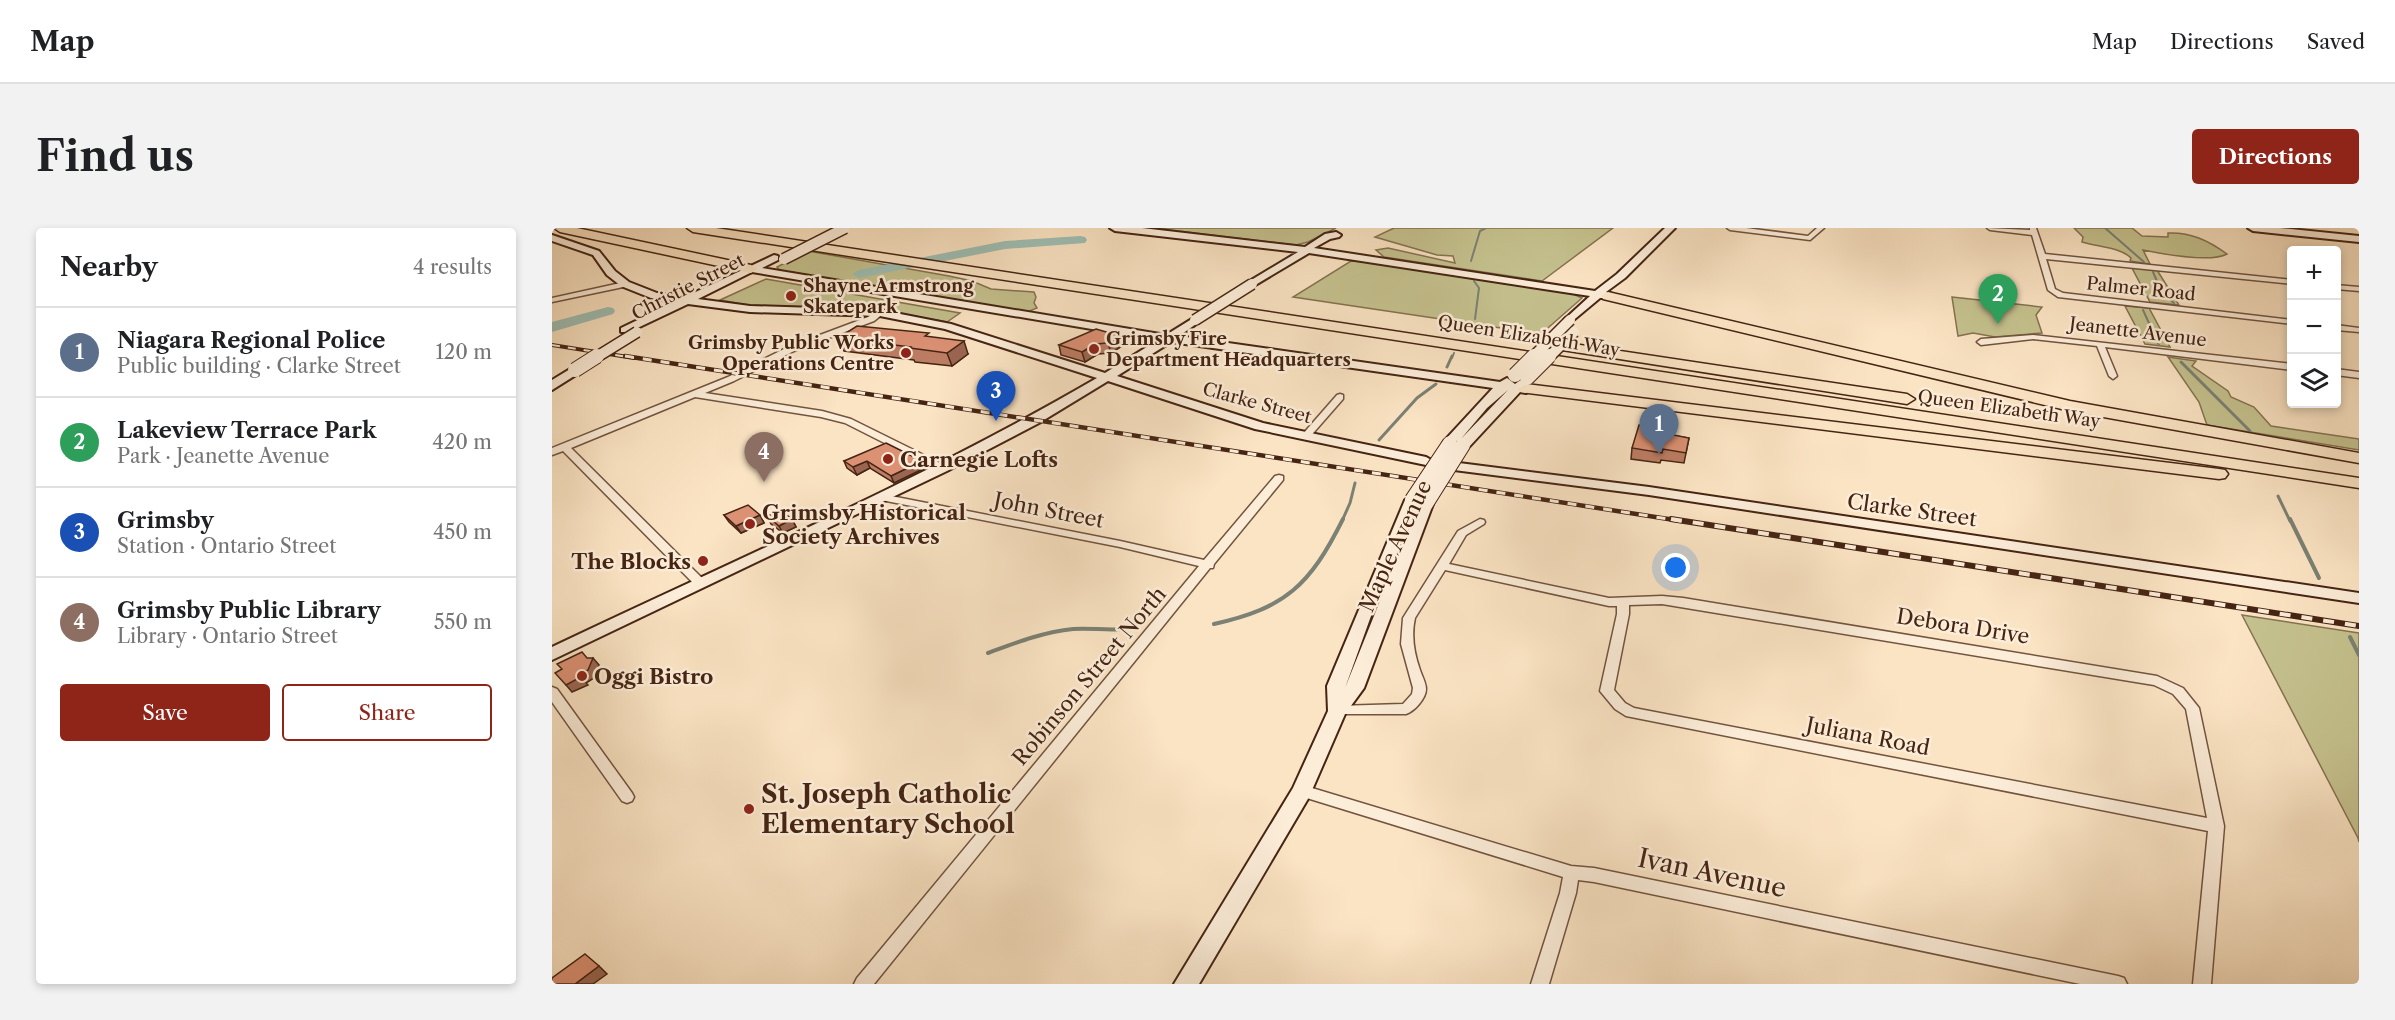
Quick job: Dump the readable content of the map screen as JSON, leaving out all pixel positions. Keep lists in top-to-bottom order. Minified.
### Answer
{"streets":{"highway":["Queen Elizabeth Way"],"street":["Christie Street","Palmer Road","Jeanette Avenue","Clarke Street","John Street","Maple Avenue","Debora Drive","Robinson Street North","Juliana Road","Ivan Avenue"]},"crossings":[["Christie Street","Clarke Street"],["John Street","Robinson Street North"],["Maple Avenue","Debora Drive"],["Maple Avenue","Ivan Avenue"],["Debora Drive","Juliana Road"]],"places":["Shayne Armstrong Skatepark","Grimsby Fire Department Headquarters","Grimsby Public Works Operations Centre","Carnegie Lofts","Grimsby Historical Society Archives","The Blocks","Oggi Bistro","St. Joseph Catholic Elementary School"],"page":{"header":"Map","nav":["Map","Directions","Saved"],"buttons":["Directions",["Save","Share"]],"title":"Find us","heading":["Nearby","4 results"],"map_buttons":["+","−"],"pins":["2","3","1","4"],"list":[{"mark":"1","name":"Niagara Regional Police","note":"Public building · Clarke Street","value":"120 m"},{"mark":"2","name":"Lakeview Terrace Park","note":"Park · Jeanette Avenue","value":"420 m"},{"mark":"3","name":"Grimsby","note":"Station · Ontario Street","value":"450 m"},{"mark":"4","name":"Grimsby Public Library","note":"Library · Ontario Street","value":"550 m"}]}}
